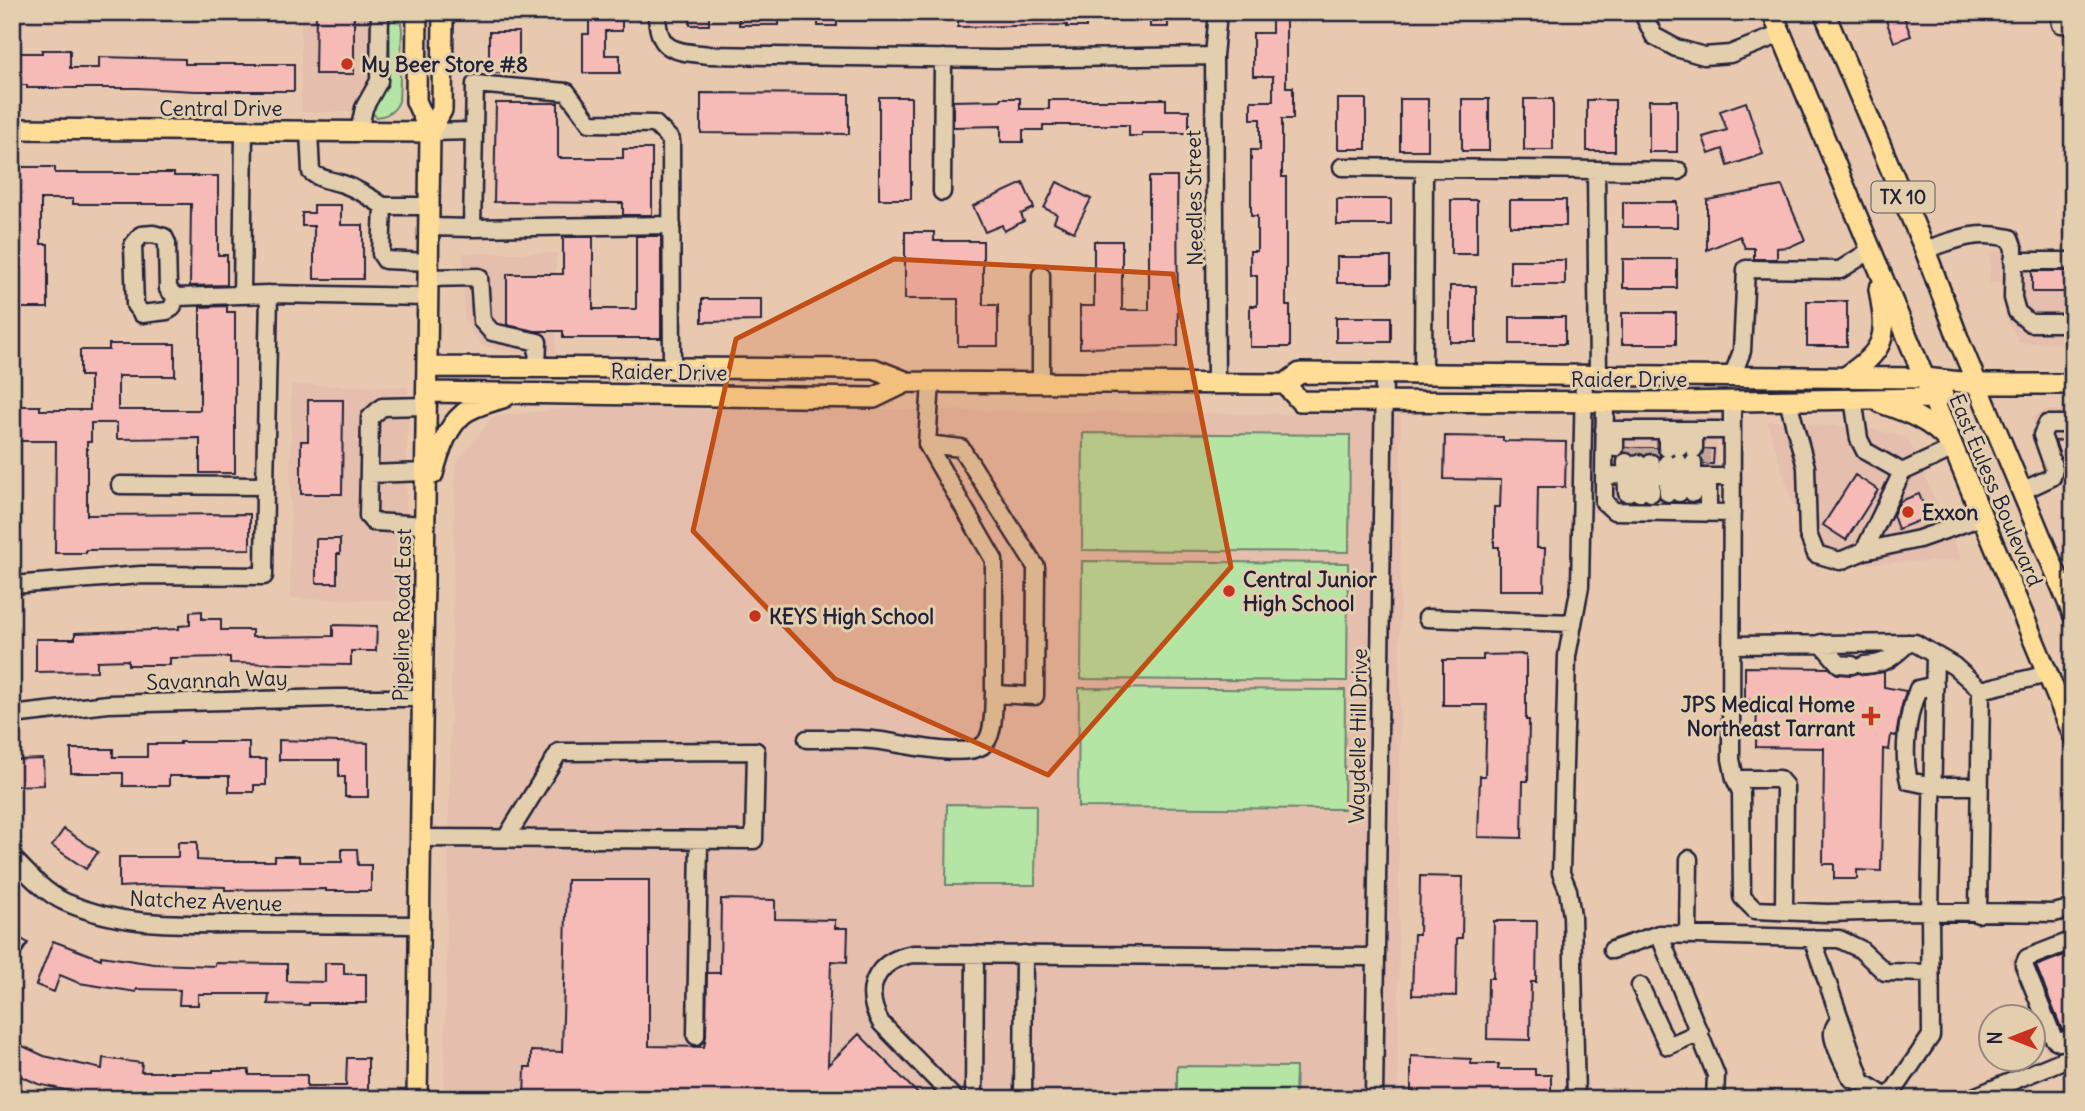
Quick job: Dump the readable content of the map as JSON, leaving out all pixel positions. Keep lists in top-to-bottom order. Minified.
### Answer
{"streets":{"main road":["Central Drive","TX 10","Raider Drive","East Euless Boulevard","Pipeline Road East"],"street":["Needles Street","Savannah Way","Waydelle Hill Drive","Natchez Avenue"]},"crossings":[["Central Drive","Pipeline Road East"],["TX 10","Raider Drive"],["TX 10","East Euless Boulevard"],["Needles Street","Raider Drive"],["Raider Drive","East Euless Boulevard"],["Raider Drive","Pipeline Road East"],["Raider Drive","Waydelle Hill Drive"],["Pipeline Road East","Savannah Way"],["Pipeline Road East","Natchez Avenue"]],"places":{"other":["My Beer Store #8","Exxon","Central Junior High School","KEYS High School"],"health":["JPS Medical Home Northeast Tarrant"]},"north":"left"}
